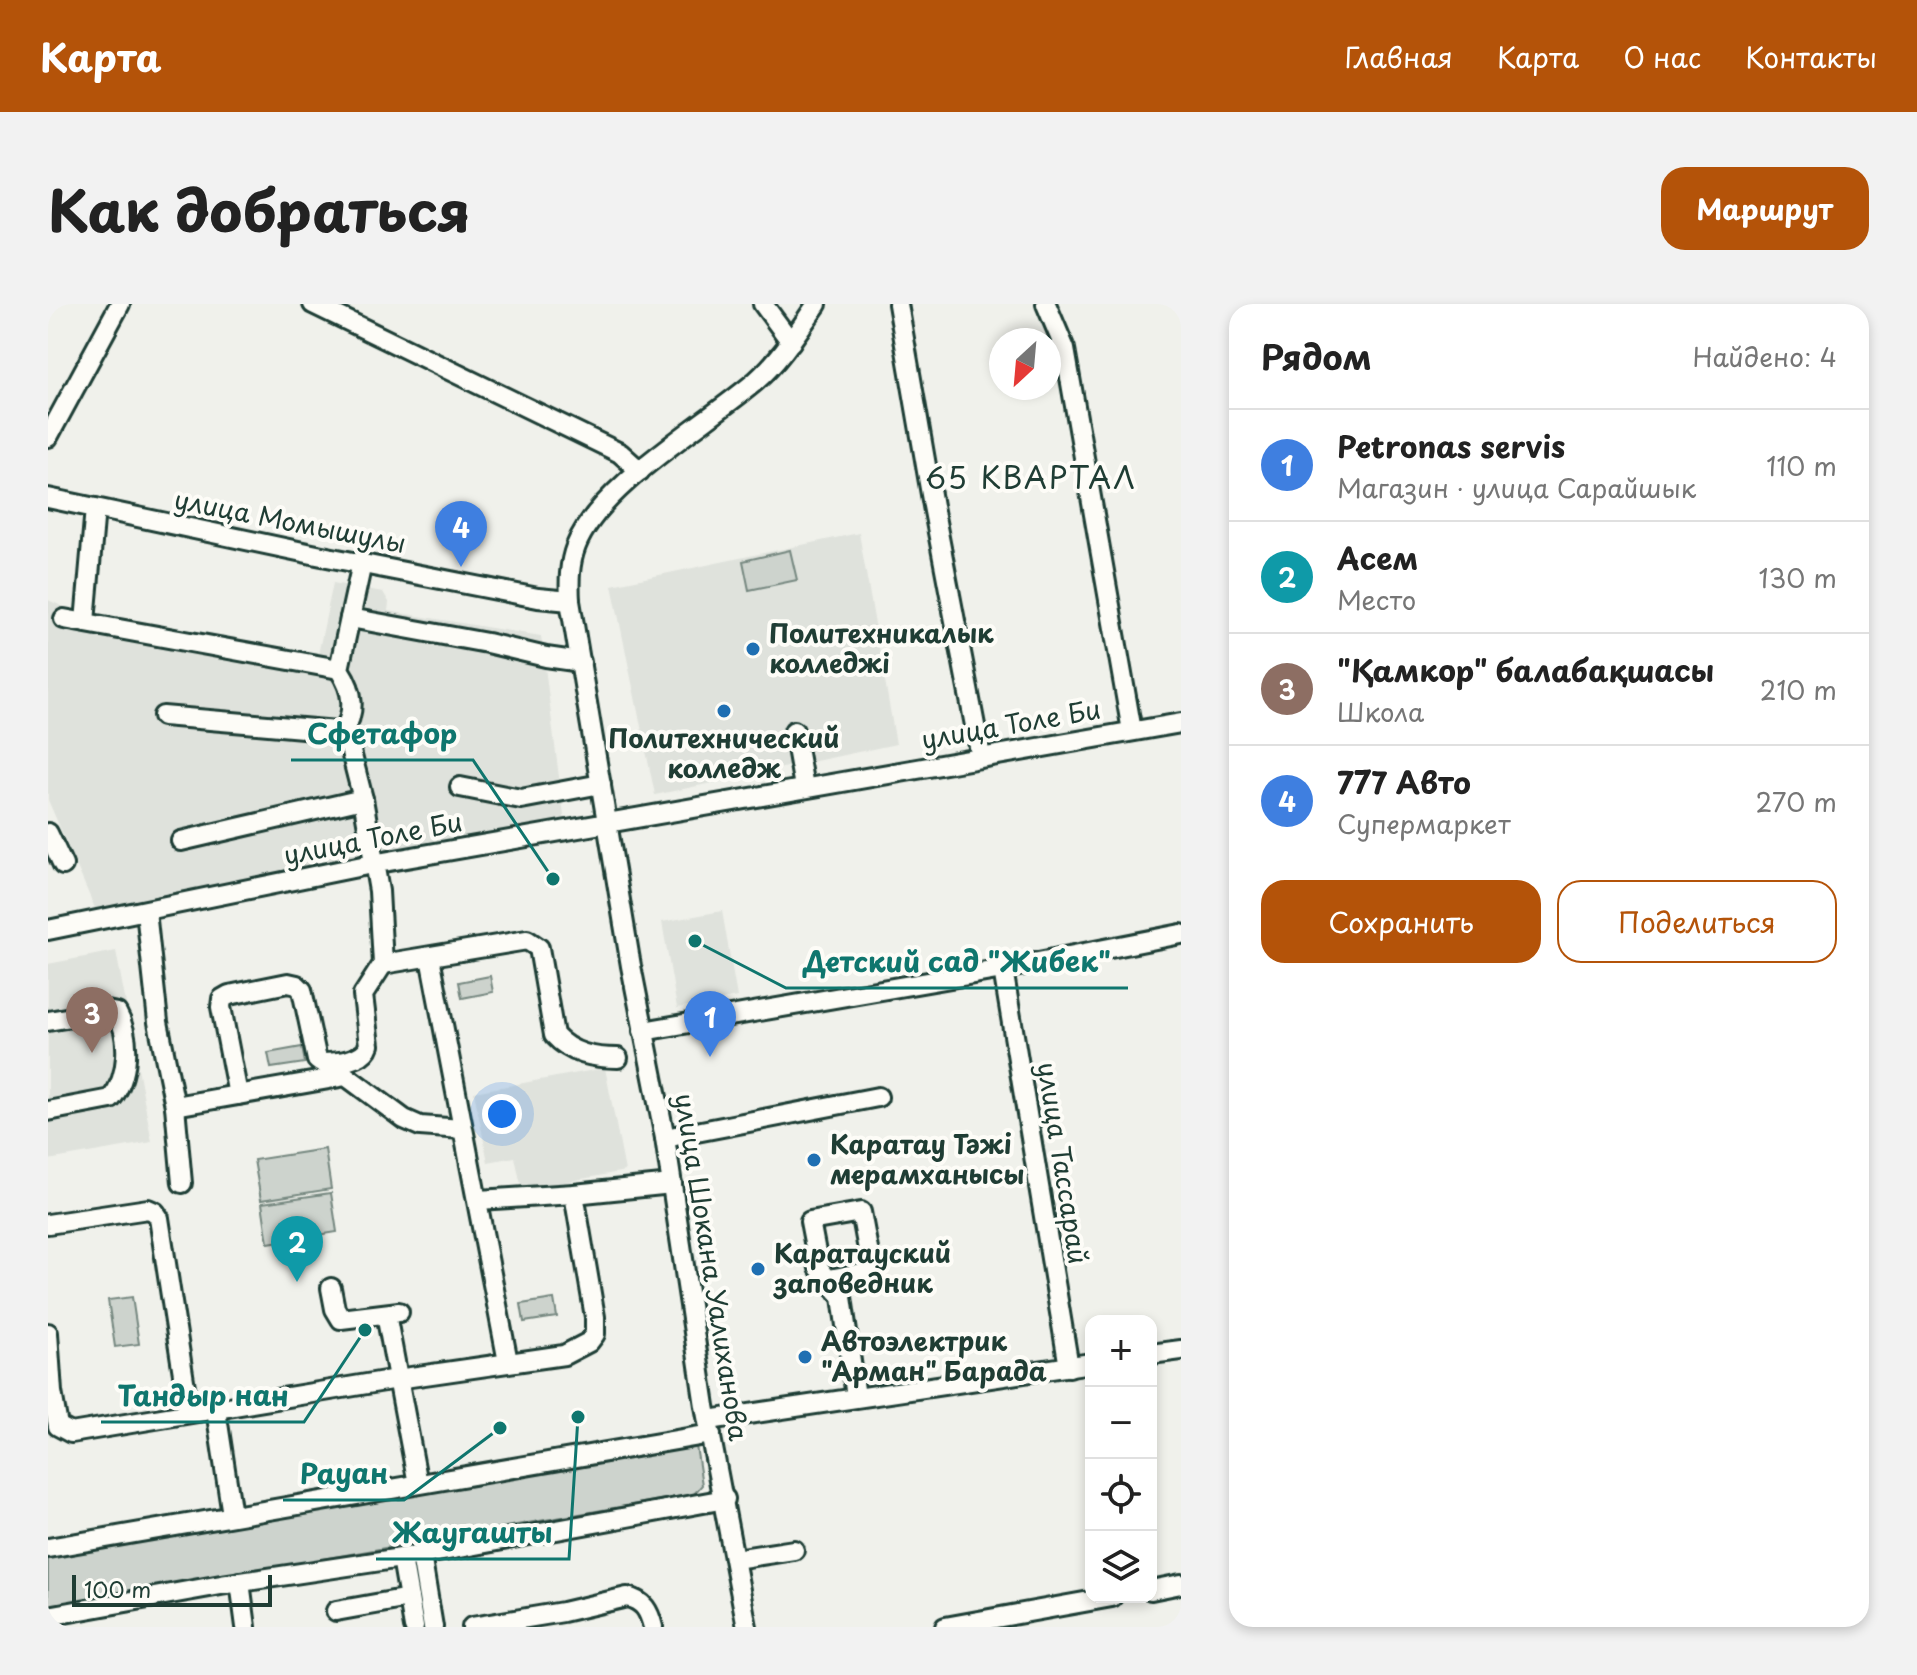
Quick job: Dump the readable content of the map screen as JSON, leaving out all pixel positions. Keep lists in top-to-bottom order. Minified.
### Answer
{"streets":{"street":["улица Момышулы","улица Толе Би","улица Тассарай","улица Шокана Уалиханова"]},"crossings":[["улица Момышулы","улица Шокана Уалиханова"],["улица Толе Би","улица Шокана Уалиханова"]],"districts":["65 КВАРТАЛ"],"places":["Политехникалык колледжі","Политехнический колледж","Сфетафор","Детский сад \"Жибек\"","Каратау Тәжі мерамханысы","Каратауский заповедник","Тандыр нан","Автоэлектрик \"Арман\" Барада","Жаугашты","Рауан"],"scale_bar":"100 m","north":"bottom left","page":{"header":"Карта","nav":["Главная","Карта","О нас","Контакты"],"title":"Как добраться","buttons":["Маршрут",["Сохранить","Поделиться"]],"heading":["Рядом","Найдено: 4"],"list":[{"mark":"1","name":"Petronas servis","note":"Магазин · улица Сарайшык","value":"110 m"},{"mark":"2","name":"Асем","note":"Место","value":"130 m"},{"mark":"3","name":"\"Қамкор\" балабақшасы","note":"Школа","value":"210 m"},{"mark":"4","name":"777 Авто","note":"Супермаркет","value":"270 m"}],"pins":["4","3","1","2"],"map_buttons":["+","−"],"scale":"100 m"}}
